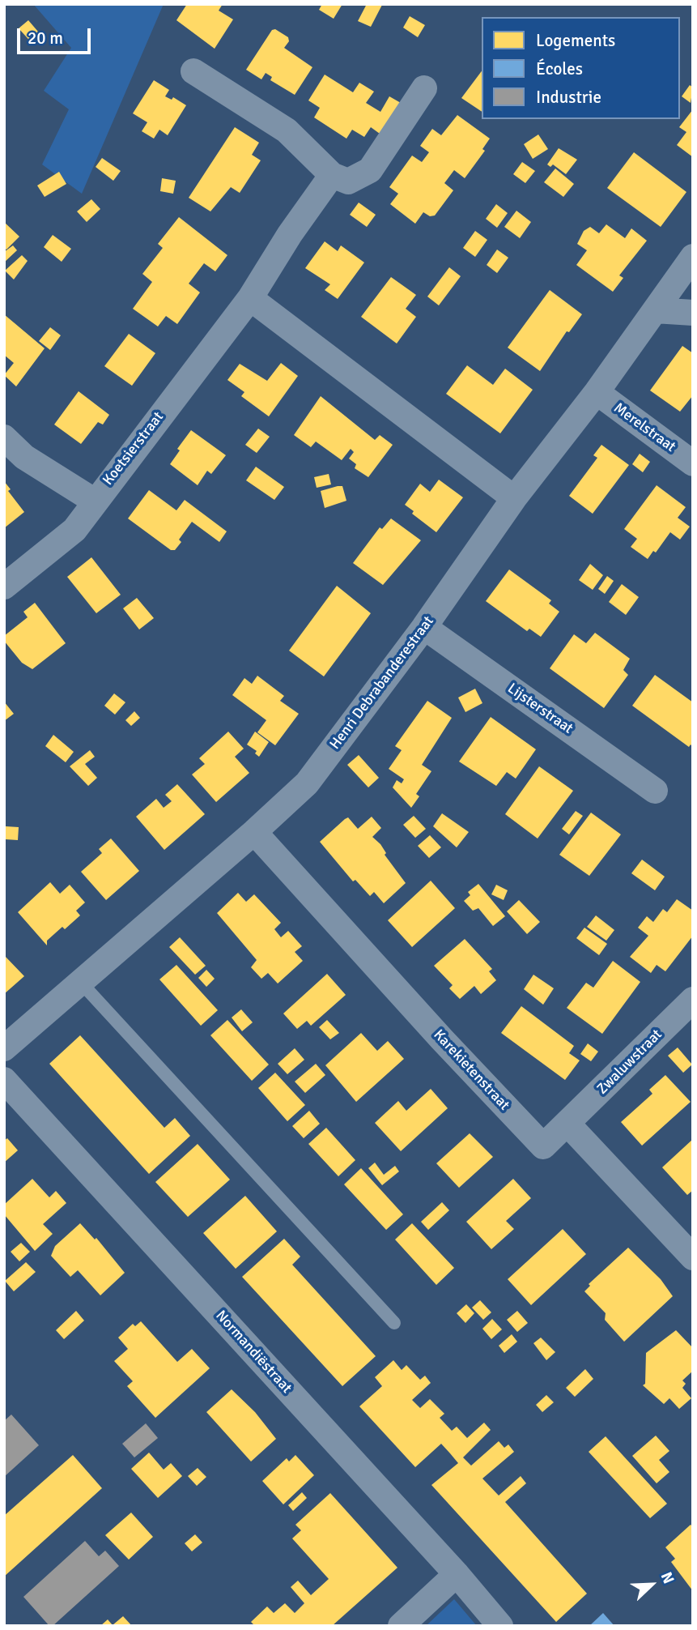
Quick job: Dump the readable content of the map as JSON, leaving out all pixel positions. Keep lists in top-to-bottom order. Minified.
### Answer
{"streets":{"street":["Merelstraat","Koetsierstraat","Henri Debrabanderestraat","Lijsterstraat","Zwaluwstraat","Karekietenstraat","Normandiëstraat"]},"crossings":[["Merelstraat","Henri Debrabanderestraat"],["Henri Debrabanderestraat","Lijsterstraat"],["Henri Debrabanderestraat","Karekietenstraat"],["Zwaluwstraat","Karekietenstraat"]],"legend":["Logements","Écoles","Industrie"],"scale_bar":"20 m","north":"top right"}
